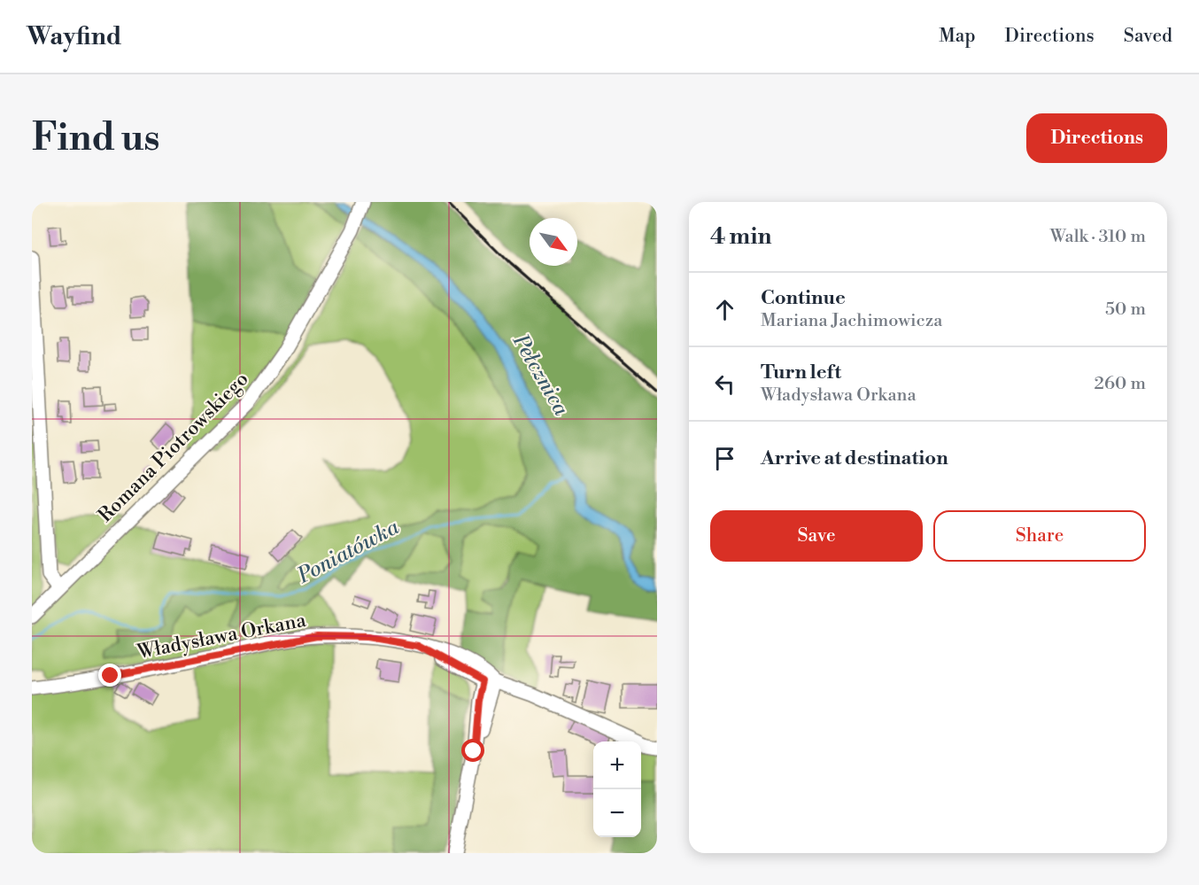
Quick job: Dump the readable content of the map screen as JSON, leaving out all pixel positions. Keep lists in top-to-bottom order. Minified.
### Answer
{"streets":{"street":["Romana Piotrowskiego","Władysława Orkana"]},"water":["Pełcznica","Poniatówka"],"north":"bottom right","page":{"header":"Wayfind","nav":["Map","Directions","Saved"],"buttons":["Directions",["Save","Share"]],"title":"Find us","heading":["4 min","Walk · 310 m"],"list":[["Continue","Mariana Jachimowicza","50 m"],["Turn left","Władysława Orkana","260 m"],"Arrive at destination"],"map_buttons":["+","−"]}}
